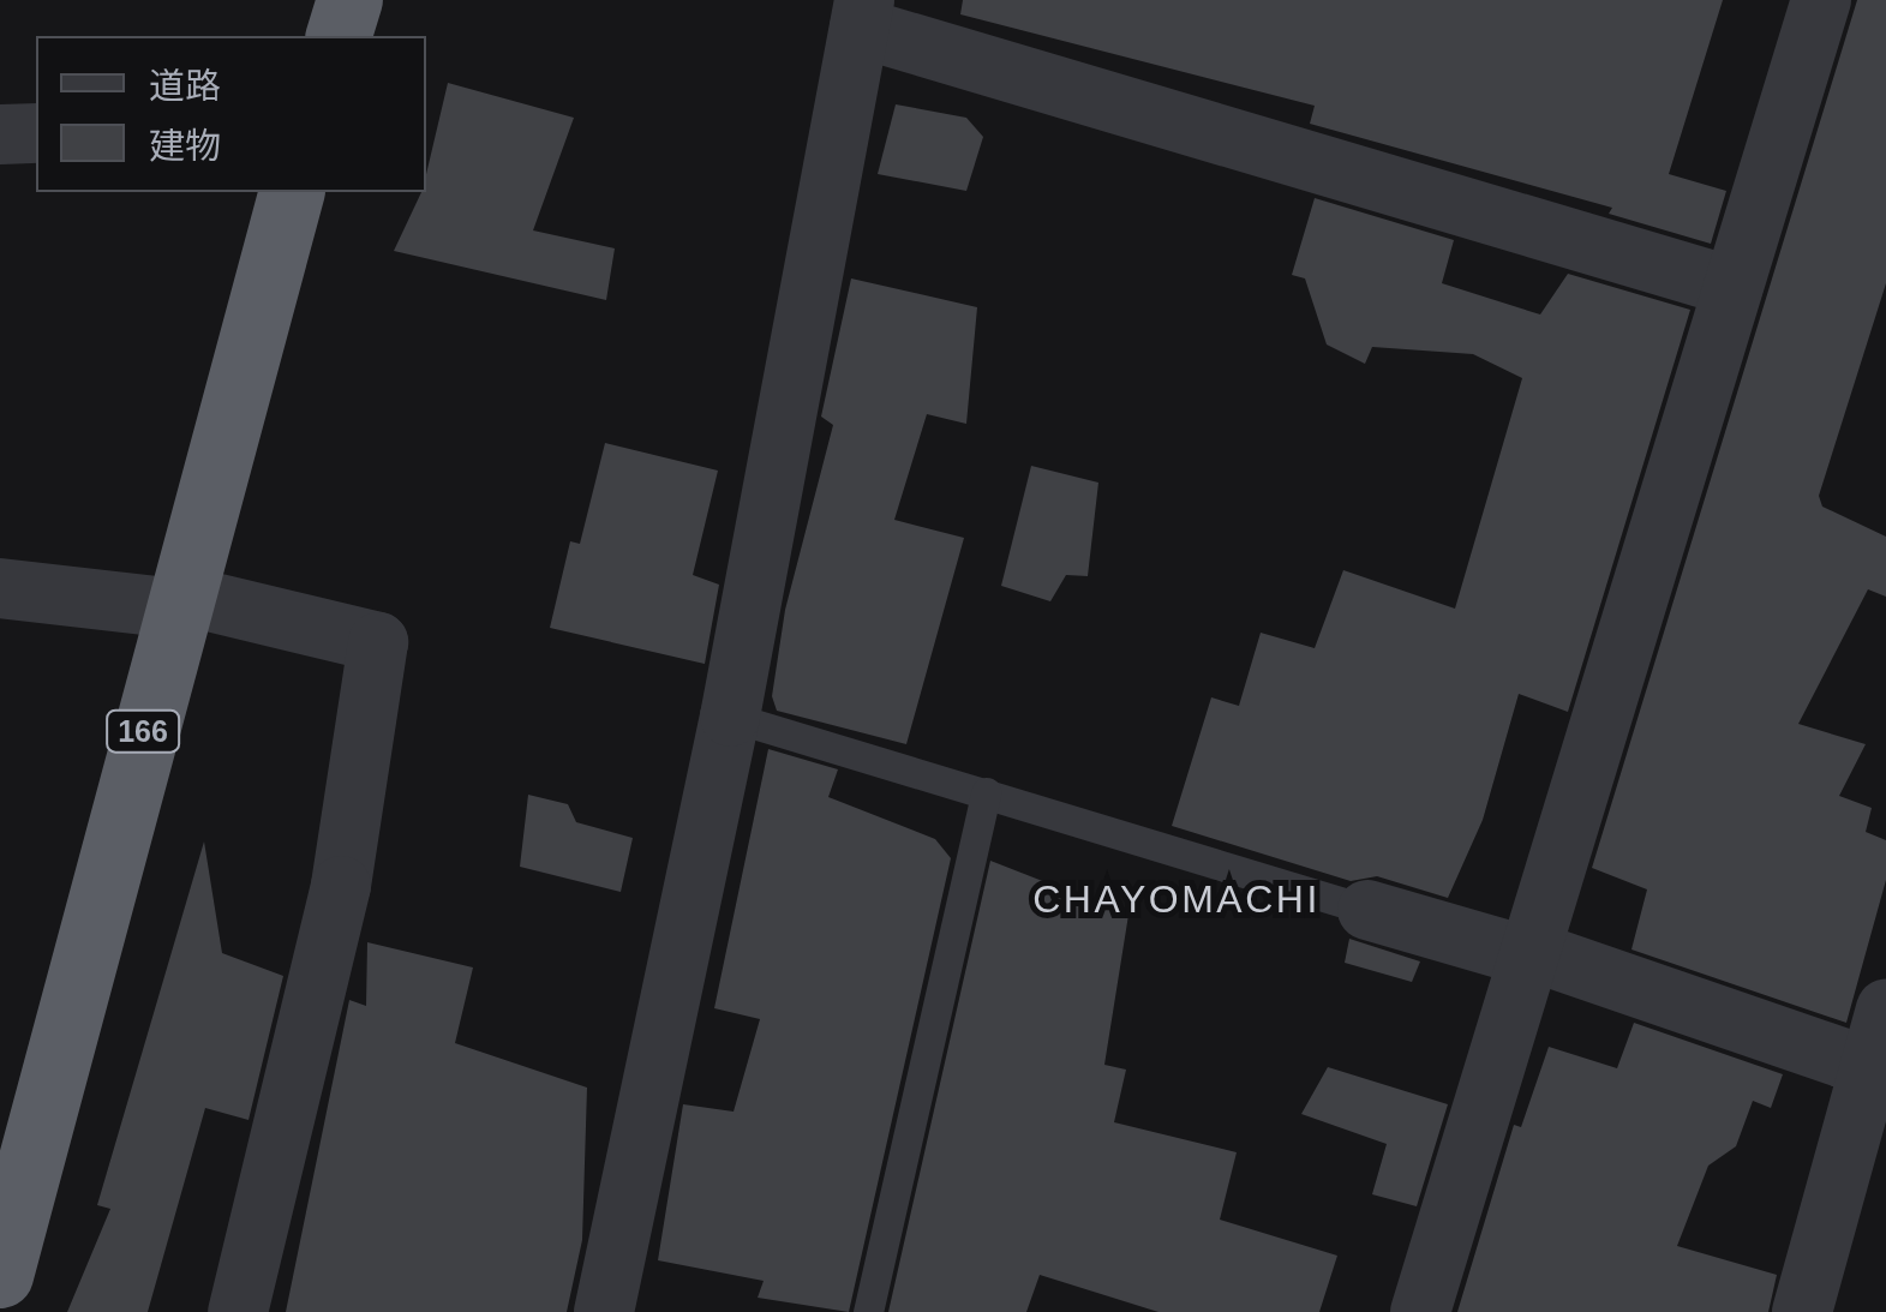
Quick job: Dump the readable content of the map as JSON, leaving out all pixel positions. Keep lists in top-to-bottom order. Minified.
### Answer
{"streets":{"highway":["166"]},"districts":["CHAYOMACHI"],"legend":["道路","建物"]}
